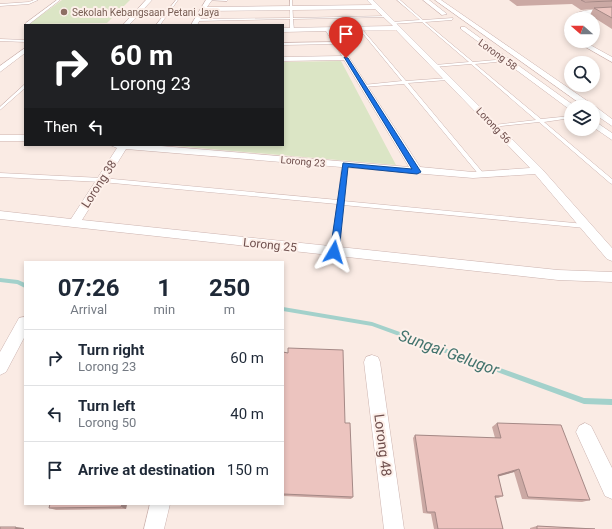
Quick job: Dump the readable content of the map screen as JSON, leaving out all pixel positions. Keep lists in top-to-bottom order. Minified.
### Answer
{"streets":{"street":["Lorong 58","Lorong 56","Lorong 23","Lorong 38","Lorong 25","Lorong 48"]},"crossings":[["Lorong 56","Lorong 23"],["Lorong 38","Lorong 25"]],"water":["Sungai Gelugor"],"places":["Sekolah Kebangsaan Petani Jaya"],"north":"left","page":{"turn":["60 m","Lorong 23"],"then":"Then","eta":["07:26","Arrival","1","min","250","m"],"list":[{"name":"Turn right","note":"Lorong 23","value":"60 m"},{"name":"Turn left","note":"Lorong 50","value":"40 m"},{"name":"Arrive at destination","value":"150 m"}]}}
